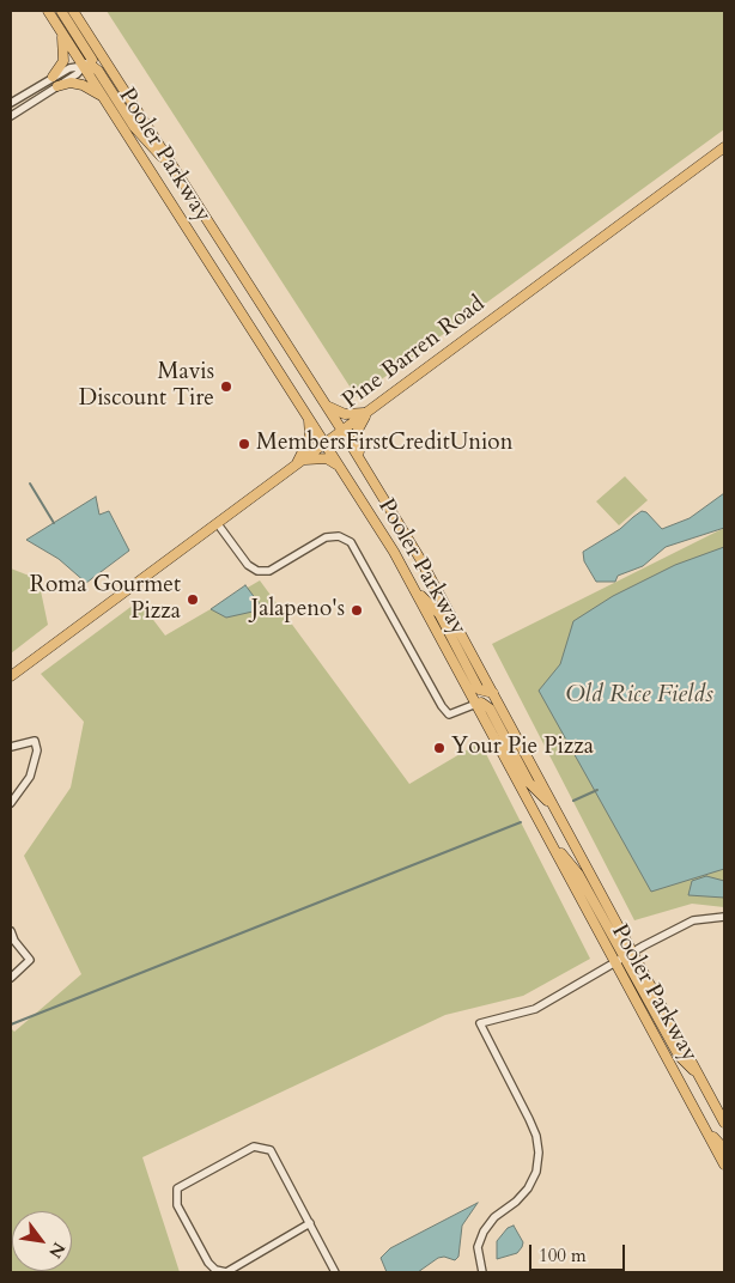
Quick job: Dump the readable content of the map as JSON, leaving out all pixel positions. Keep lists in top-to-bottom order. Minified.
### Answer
{"streets":{"main road":["Pooler Parkway","Pine Barren Road"]},"crossings":[["Pooler Parkway","Pine Barren Road"]],"water":["Old Rice Fields"],"places":["Mavis Discount Tire","MembersFirstCreditUnion","Roma Gourmet Pizza","Jalapeno's","Your Pie Pizza"],"scale_bar":"100 m","north":"bottom right"}
